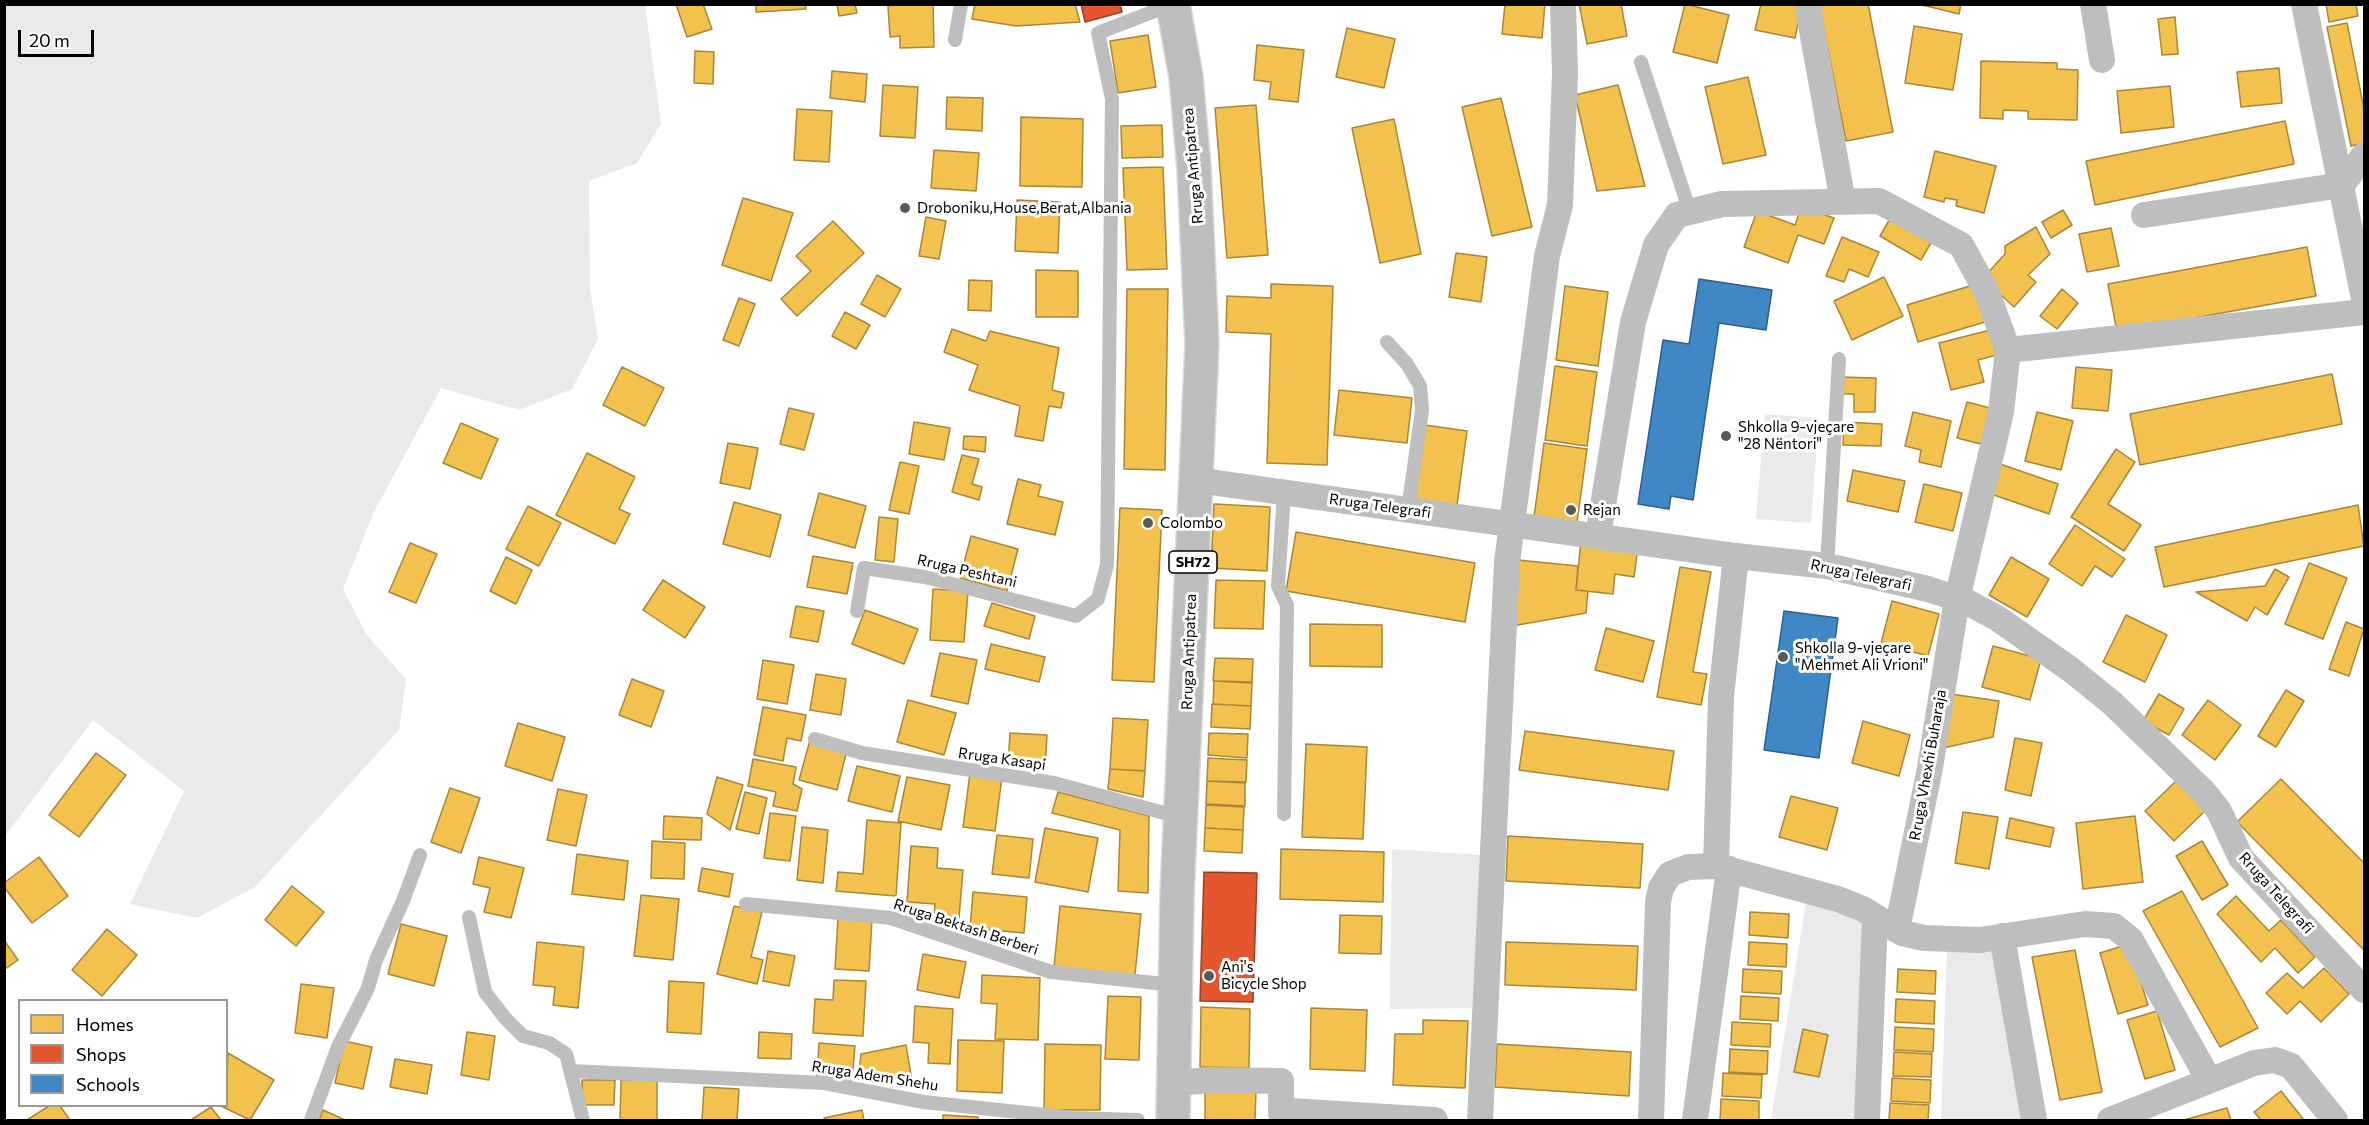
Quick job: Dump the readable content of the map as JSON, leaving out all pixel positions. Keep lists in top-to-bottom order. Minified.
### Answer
{"streets":{"main road":["Rruga Antipatrea","SH72"],"street":["Rruga Telegrafi","Rruga Vhexhi Buharaja"],"lane":["Rruga Peshtani","Rruga Kasapi","Rruga Bektash Berberi","Rruga Adem Shehu"]},"crossings":[["Rruga Antipatrea","Rruga Telegrafi"],["Rruga Antipatrea","Rruga Peshtani"],["Rruga Antipatrea","Rruga Kasapi"],["Rruga Antipatrea","Rruga Bektash Berberi"],["Rruga Telegrafi","Rruga Vhexhi Buharaja"]],"places":["Droboniku,House,Berat,Albania","Shkolla 9-vjeçare \"28 Nëntori\"","Rejan","Colombo","Shkolla 9-vjeçare \"Mehmet Ali Vrioni\"","Ani's Bicycle Shop"],"legend":["Homes","Shops","Schools"],"scale_bar":"20 m"}
